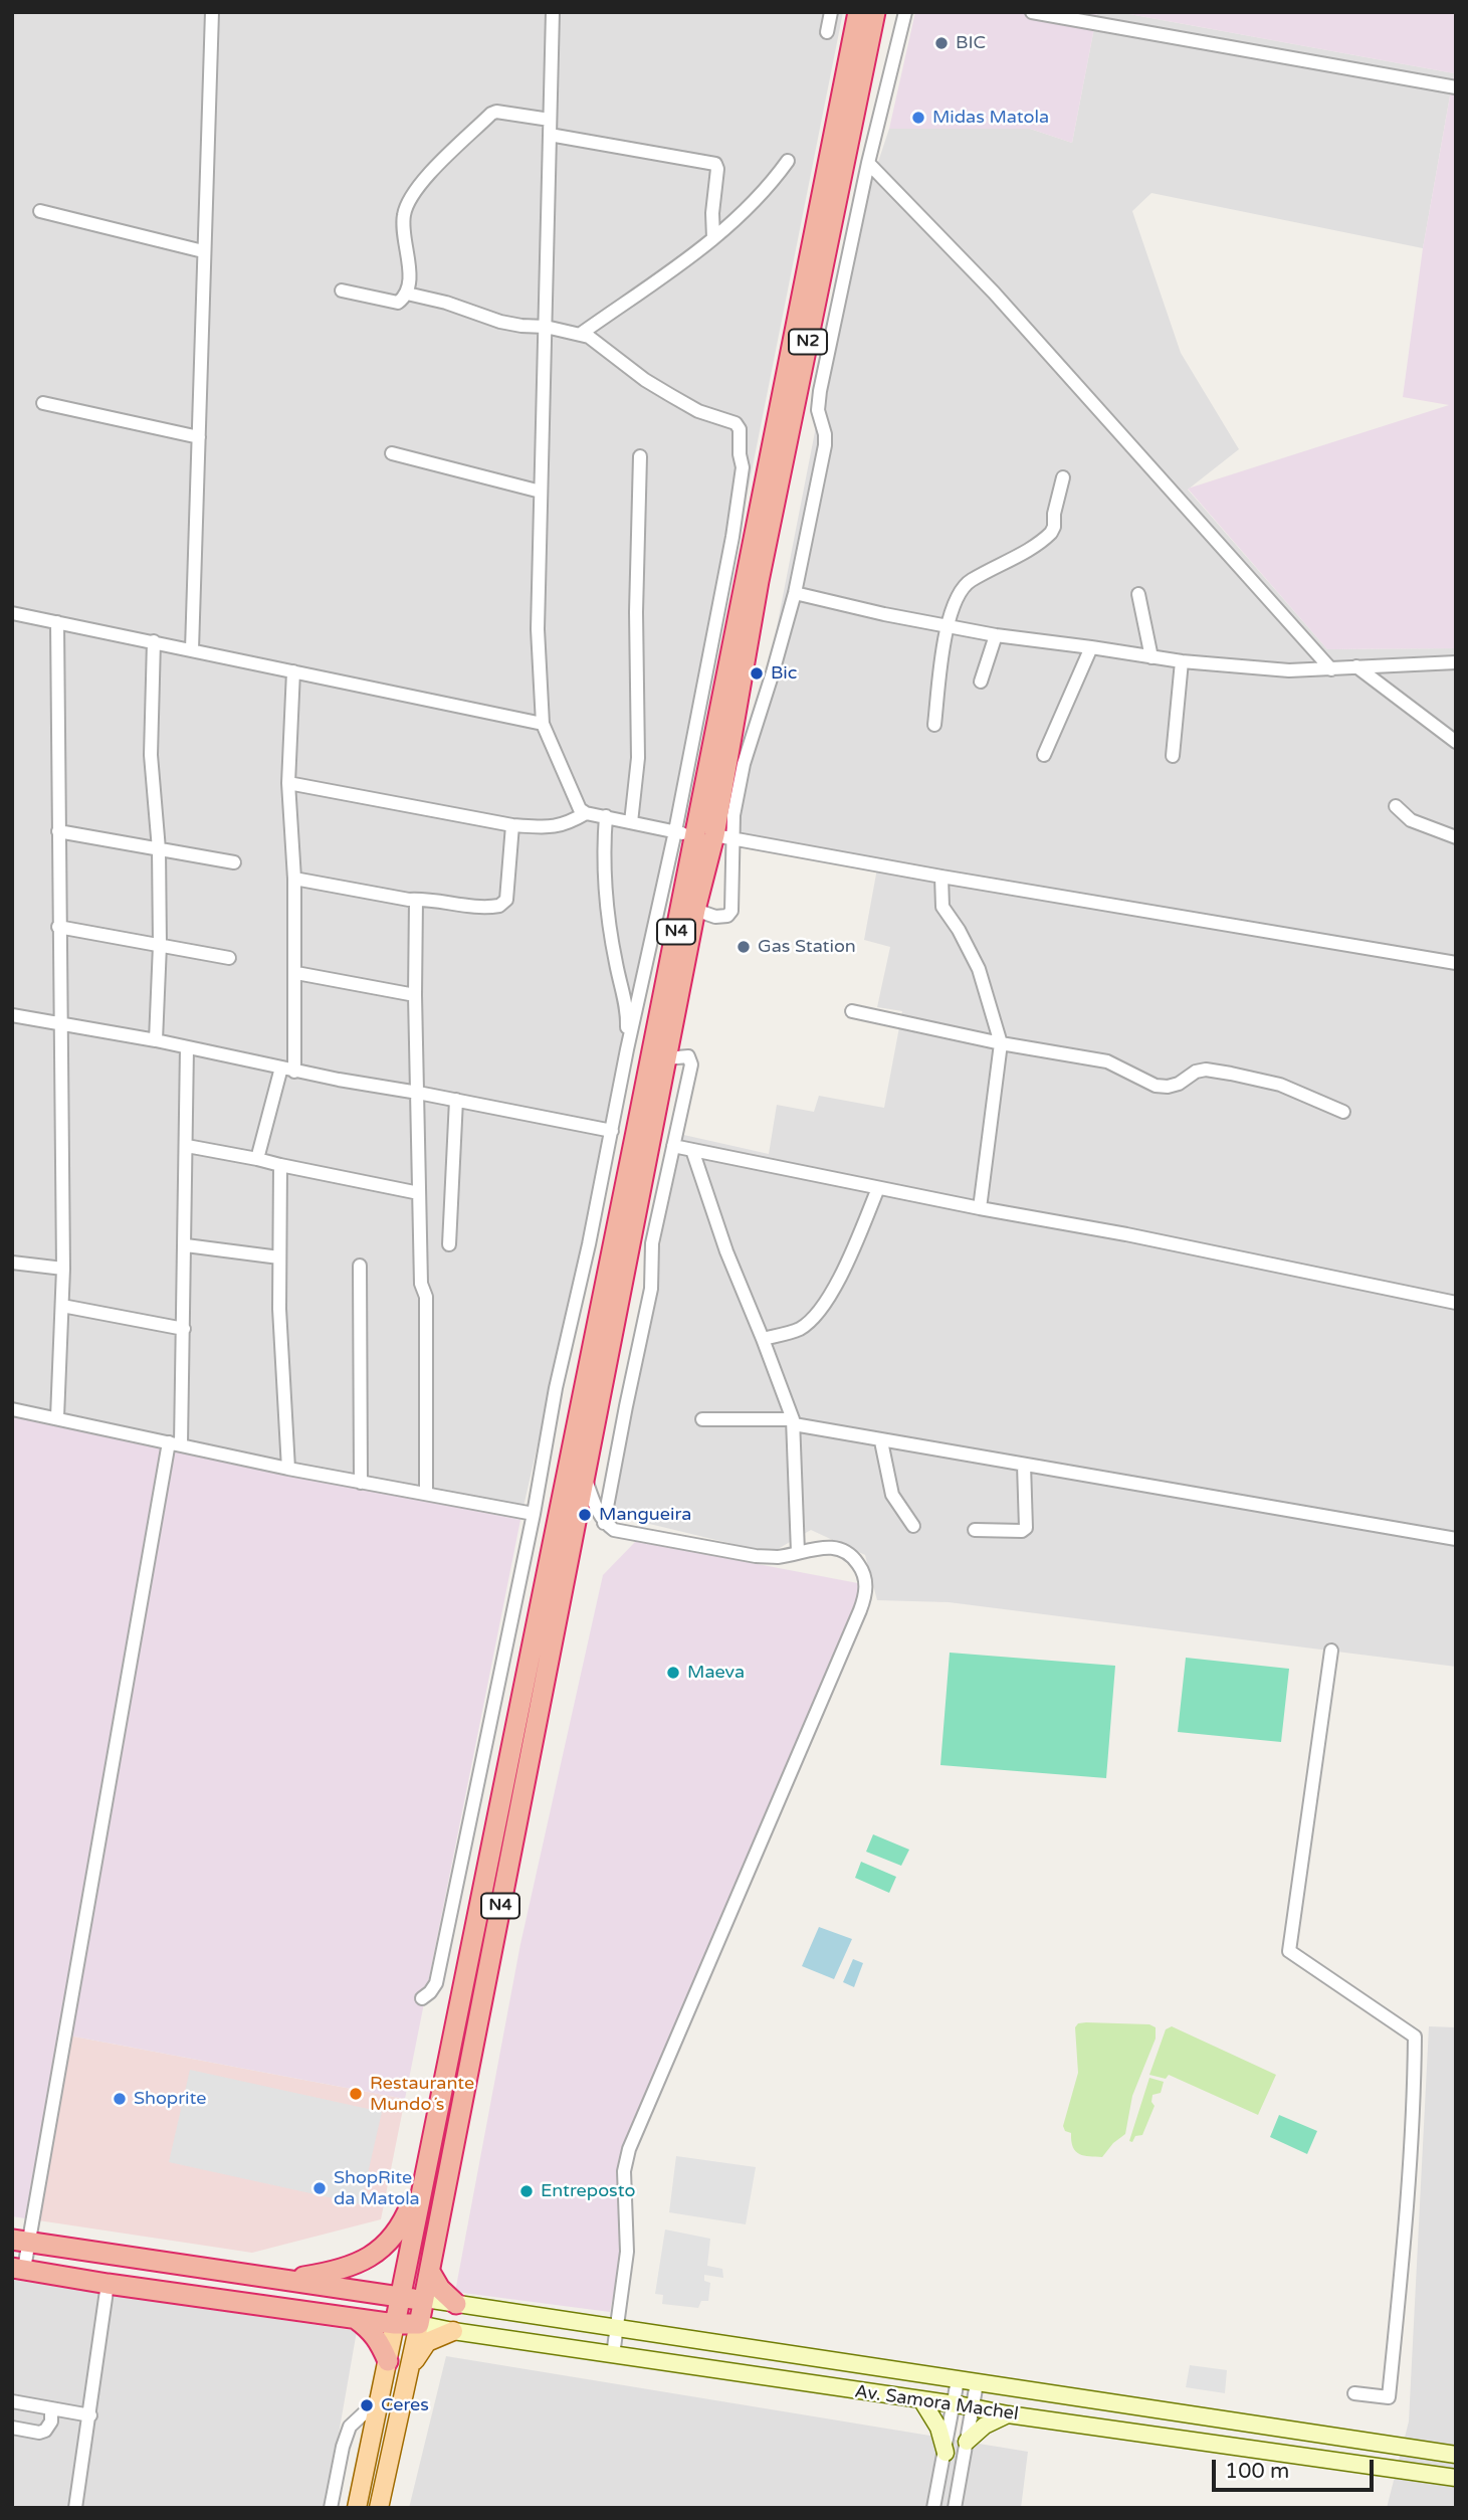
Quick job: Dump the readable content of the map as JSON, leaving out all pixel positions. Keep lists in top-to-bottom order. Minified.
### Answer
{"streets":{"highway":["N2","N4"],"main road":["Av. Samora Machel"]},"crossings":[["N2","N4"],["N4","Av. Samora Machel"]],"places":["BIC","Midas Matola","Bic","Gas Station","Mangueira","Maeva","Restaurante Mundo´s","Shoprite","ShopRite da Matola","Entreposto","Ceres"],"scale_bar":"100 m"}
